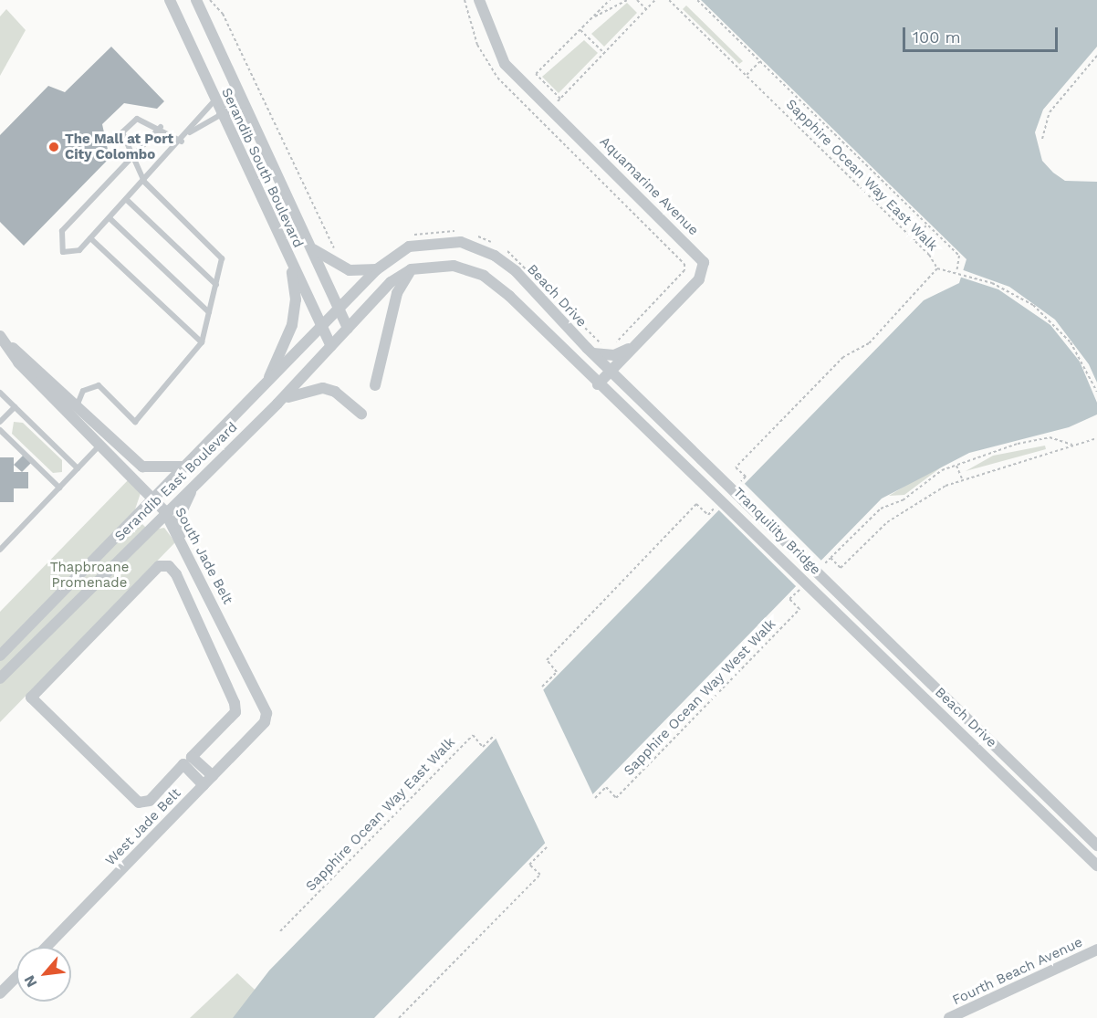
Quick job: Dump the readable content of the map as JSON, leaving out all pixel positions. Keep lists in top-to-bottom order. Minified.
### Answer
{"streets":{"street":["Serandib South Boulevard","Aquamarine Avenue","Beach Drive","Serandib East Boulevard","Tranquility Bridge","South Jade Belt","West Jade Belt","Fourth Beach Avenue"],"path":["Sapphire Ocean Way East Walk","Sapphire Ocean Way West Walk"]},"crossings":[["Serandib South Boulevard","Beach Drive"],["Serandib South Boulevard","Serandib East Boulevard"],["Aquamarine Avenue","Beach Drive"],["Aquamarine Avenue","Tranquility Bridge"],["Beach Drive","Serandib East Boulevard"],["Beach Drive","Tranquility Bridge"],["Serandib East Boulevard","South Jade Belt"],["South Jade Belt","West Jade Belt"]],"parks":["Thapbroane Promenade"],"places":["The Mall at Port City Colombo"],"scale_bar":"100 m","north":"bottom left"}
